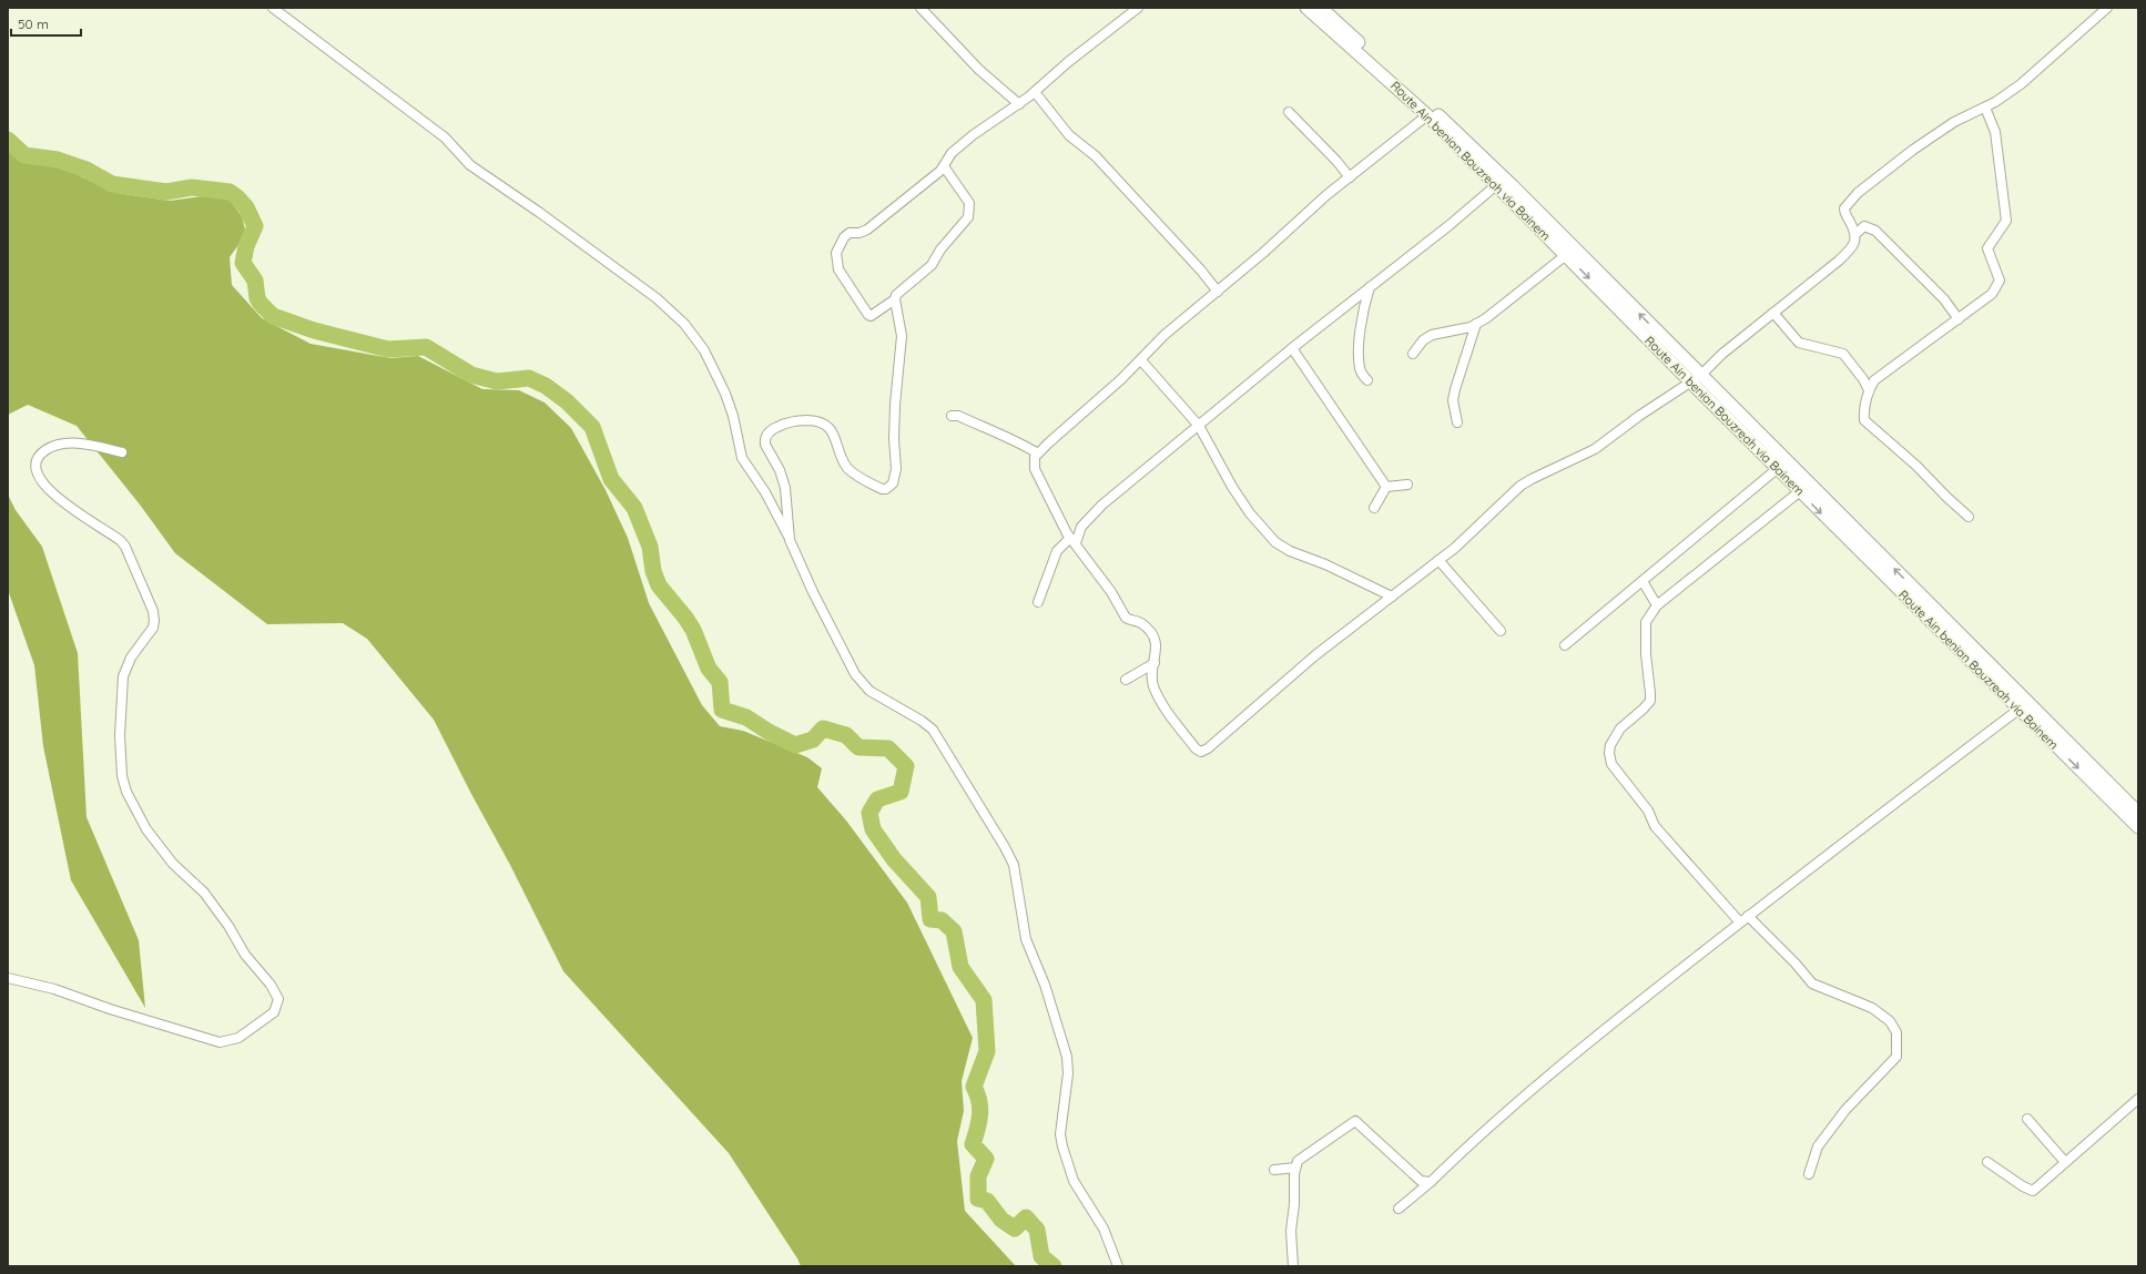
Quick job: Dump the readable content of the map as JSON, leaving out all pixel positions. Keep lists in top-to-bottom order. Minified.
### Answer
{"streets":{"main road":["Route Ain benian Bouzreah via Bainem"]},"scale_bar":"50 m"}
